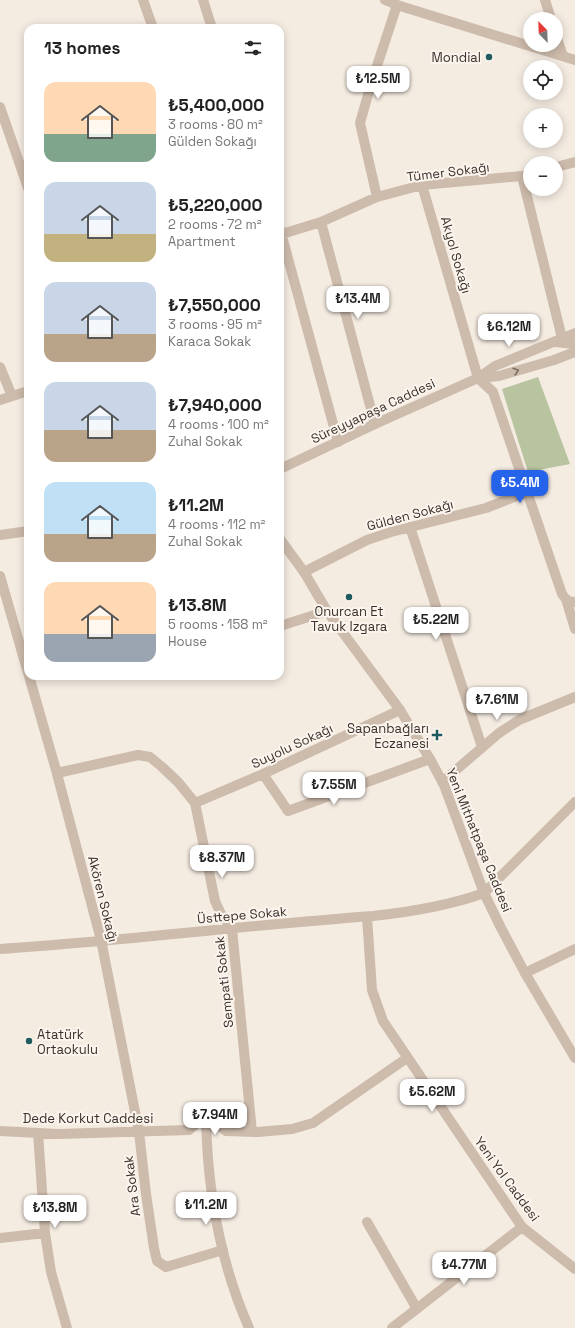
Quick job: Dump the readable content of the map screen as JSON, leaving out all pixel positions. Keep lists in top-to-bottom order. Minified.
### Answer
{"streets":{"street":["Tümer Sokağı","Akyol Sokağı","Süreyyapaşa Caddesi","Gülden Sokağı","Suyolu Sokağı","Yeni Mithatpaşa Caddesi","Akören Sokağı","Üsttepe Sokak","Sempati Sokak","Dede Korkut Caddesi","Yeni Yol Caddesi","Ara Sokak"]},"crossings":[["Tümer Sokağı","Akyol Sokağı"],["Akyol Sokağı","Süreyyapaşa Caddesi"],["Gülden Sokağı","Yeni Mithatpaşa Caddesi"],["Suyolu Sokağı","Yeni Mithatpaşa Caddesi"],["Suyolu Sokağı","Sempati Sokak"],["Yeni Mithatpaşa Caddesi","Üsttepe Sokak"],["Akören Sokağı","Üsttepe Sokak"],["Akören Sokağı","Sempati Sokak"],["Akören Sokağı","Dede Korkut Caddesi"],["Akören Sokağı","Ara Sokak"],["Üsttepe Sokak","Sempati Sokak"],["Üsttepe Sokak","Yeni Yol Caddesi"],["Dede Korkut Caddesi","Ara Sokak"]],"places":{"other":["Mondial","Onurcan Et Tavuk Izgara","Atatürk Ortaokulu"],"health":["Sapanbağları Eczanesi"]},"north":"top left","page":{"map_buttons":["+","−"],"heading":"13 homes","price":["₺12.5M","₺13.4M","₺6.12M","₺5.4M","₺5.22M","₺7.61M","₺7.55M","₺8.37M","₺5.62M","₺7.94M","₺11.2M","₺13.8M","₺4.77M"],"list":[{"name":"₺5,400,000","note":"3 rooms · 80 m² · Gülden Sokağı"},{"name":"₺5,220,000","note":"2 rooms · 72 m² · Apartment"},{"name":"₺7,550,000","note":"3 rooms · 95 m² · Karaca Sokak"},{"name":"₺7,940,000","note":"4 rooms · 100 m² · Zuhal Sokak"},{"name":"₺11.2M","note":"4 rooms · 112 m² · Zuhal Sokak"},{"name":"₺13.8M","note":"5 rooms · 158 m² · House"}]}}
